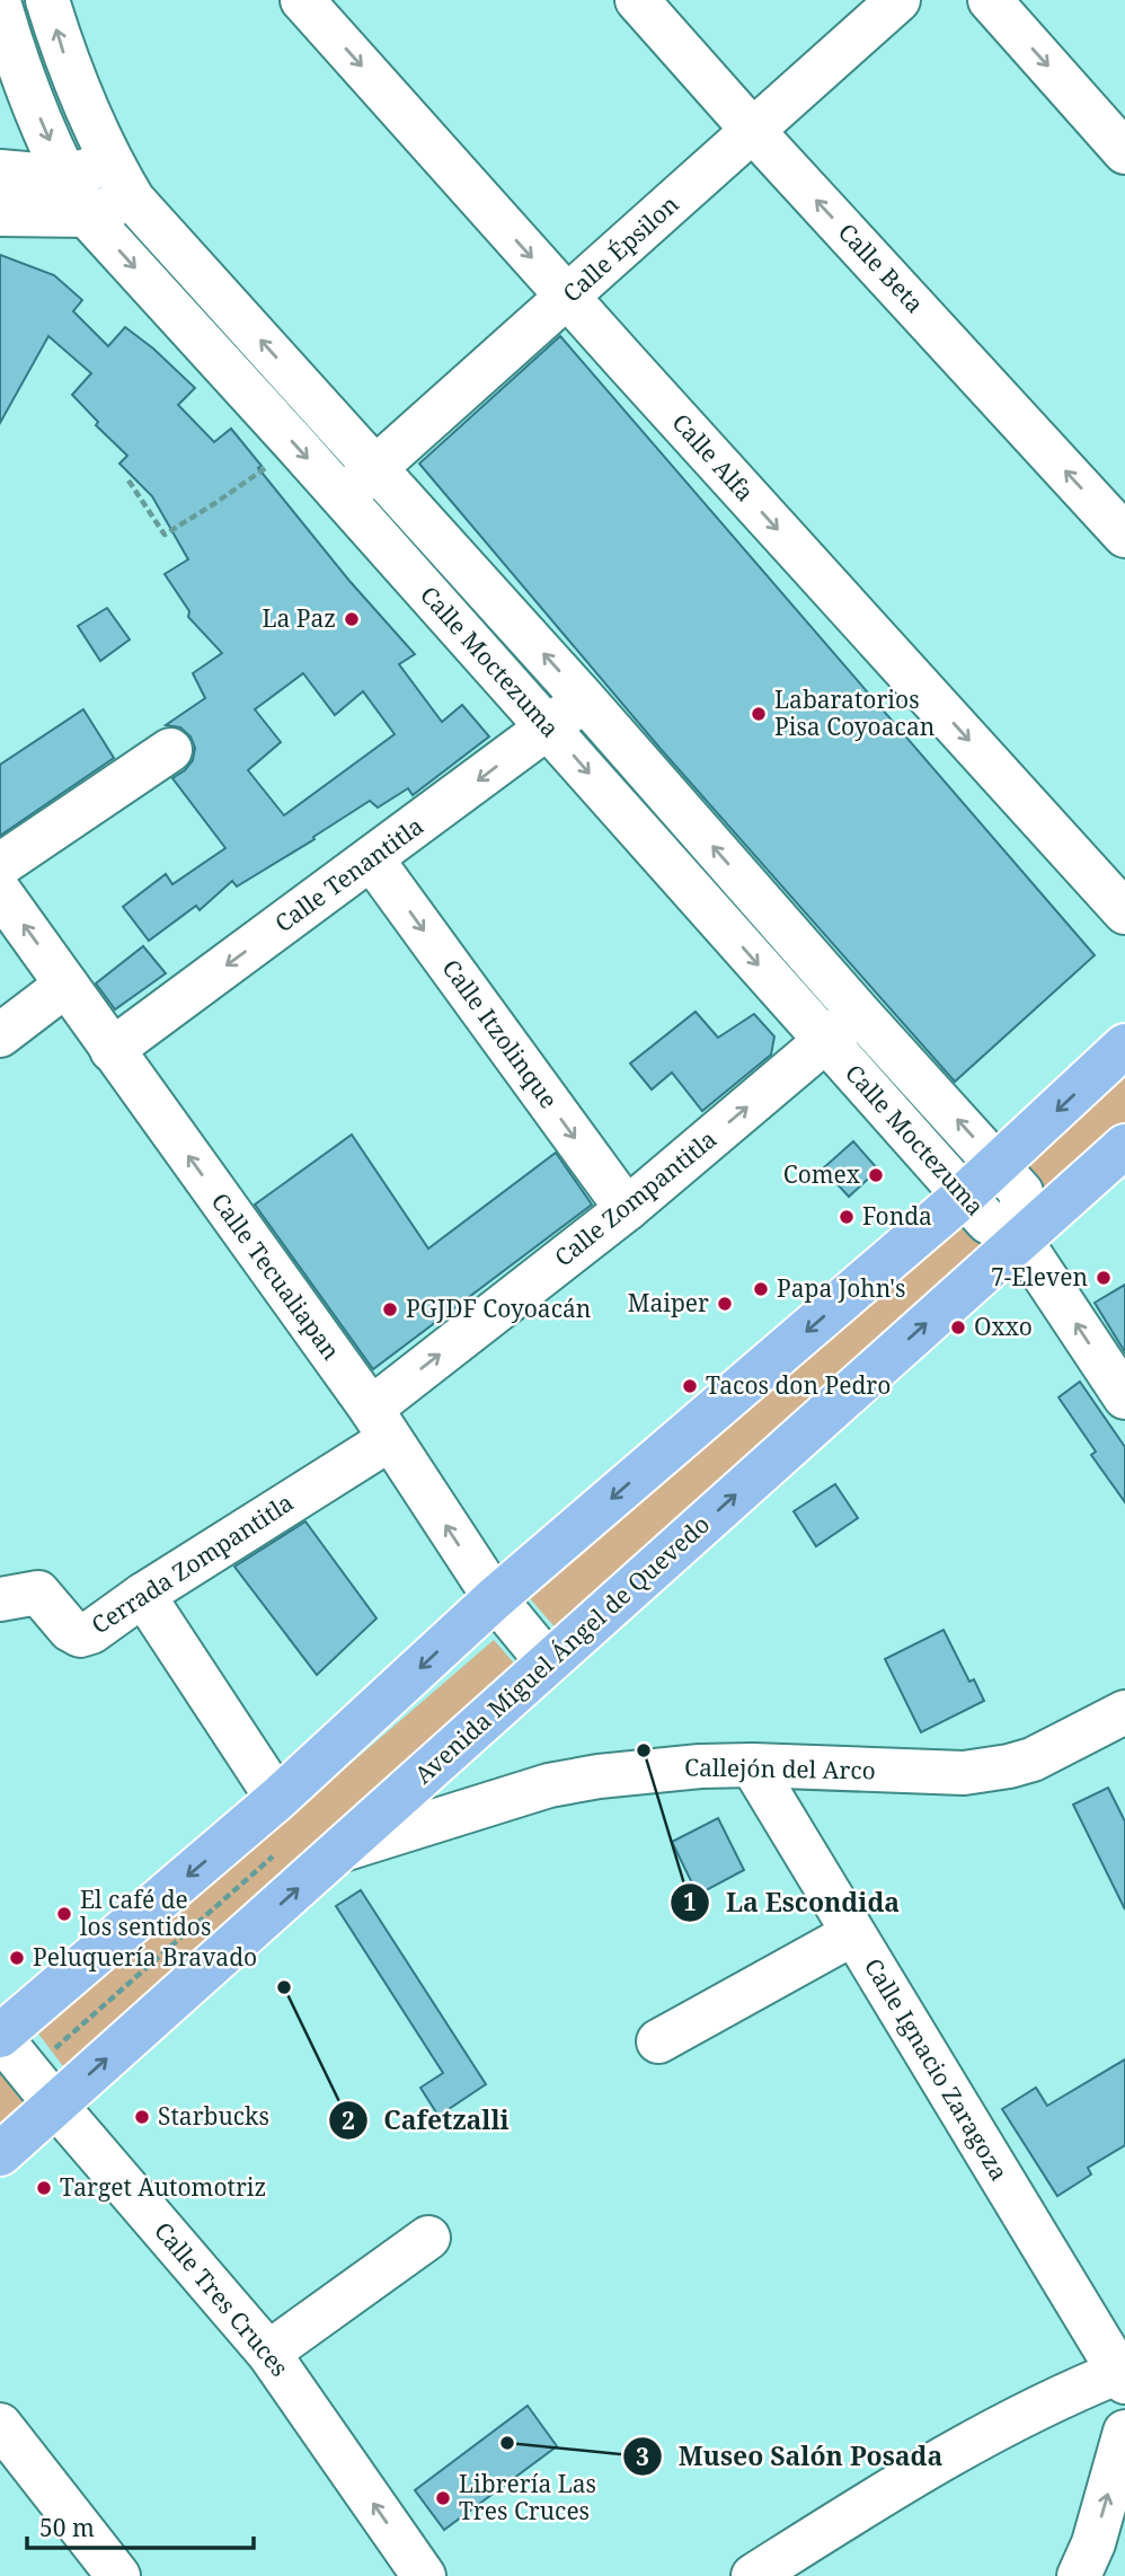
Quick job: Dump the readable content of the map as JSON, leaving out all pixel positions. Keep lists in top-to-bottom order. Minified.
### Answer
{"streets":{"main road":["Avenida Miguel Ángel de Quevedo"],"street":["Calle Épsilon","Calle Beta","Calle Alfa","Calle Moctezuma","Calle Tenantitla","Calle Itzolinque","Calle Zompantitla","Calle Tecualiapan","Cerrada Zompantitla","Callejón del Arco","Calle Ignacio Zaragoza","Calle Tres Cruces"]},"crossings":[["Calle Épsilon","Calle Beta"],["Calle Épsilon","Calle Alfa"],["Calle Épsilon","Calle Moctezuma"],["Calle Moctezuma","Calle Tenantitla"],["Calle Moctezuma","Calle Zompantitla"],["Calle Moctezuma","Avenida Miguel Ángel de Quevedo"],["Calle Tenantitla","Calle Itzolinque"],["Calle Tenantitla","Calle Tecualiapan"],["Calle Itzolinque","Calle Zompantitla"],["Calle Zompantitla","Calle Tecualiapan"],["Calle Zompantitla","Cerrada Zompantitla"],["Calle Tecualiapan","Cerrada Zompantitla"],["Calle Tecualiapan","Avenida Miguel Ángel de Quevedo"],["Avenida Miguel Ángel de Quevedo","Callejón del Arco"],["Avenida Miguel Ángel de Quevedo","Calle Tres Cruces"],["Callejón del Arco","Calle Ignacio Zaragoza"]],"one_way":["Calle Alfa","Calle Itzolinque","Calle Zompantitla","Calle Tecualiapan"],"places":["La Paz","Labaratorios Pisa Coyoacan","Comex","Fonda","7-Eleven","Papa John's","Maiper","PGJDF Coyoacán","Oxxo","Tacos don Pedro","La Escondida","El café de los sentidos","Peluquería Bravado","Cafetzalli","Starbucks","Target Automotriz","Museo Salón Posada","Librería Las Tres Cruces"],"scale_bar":"50 m"}
